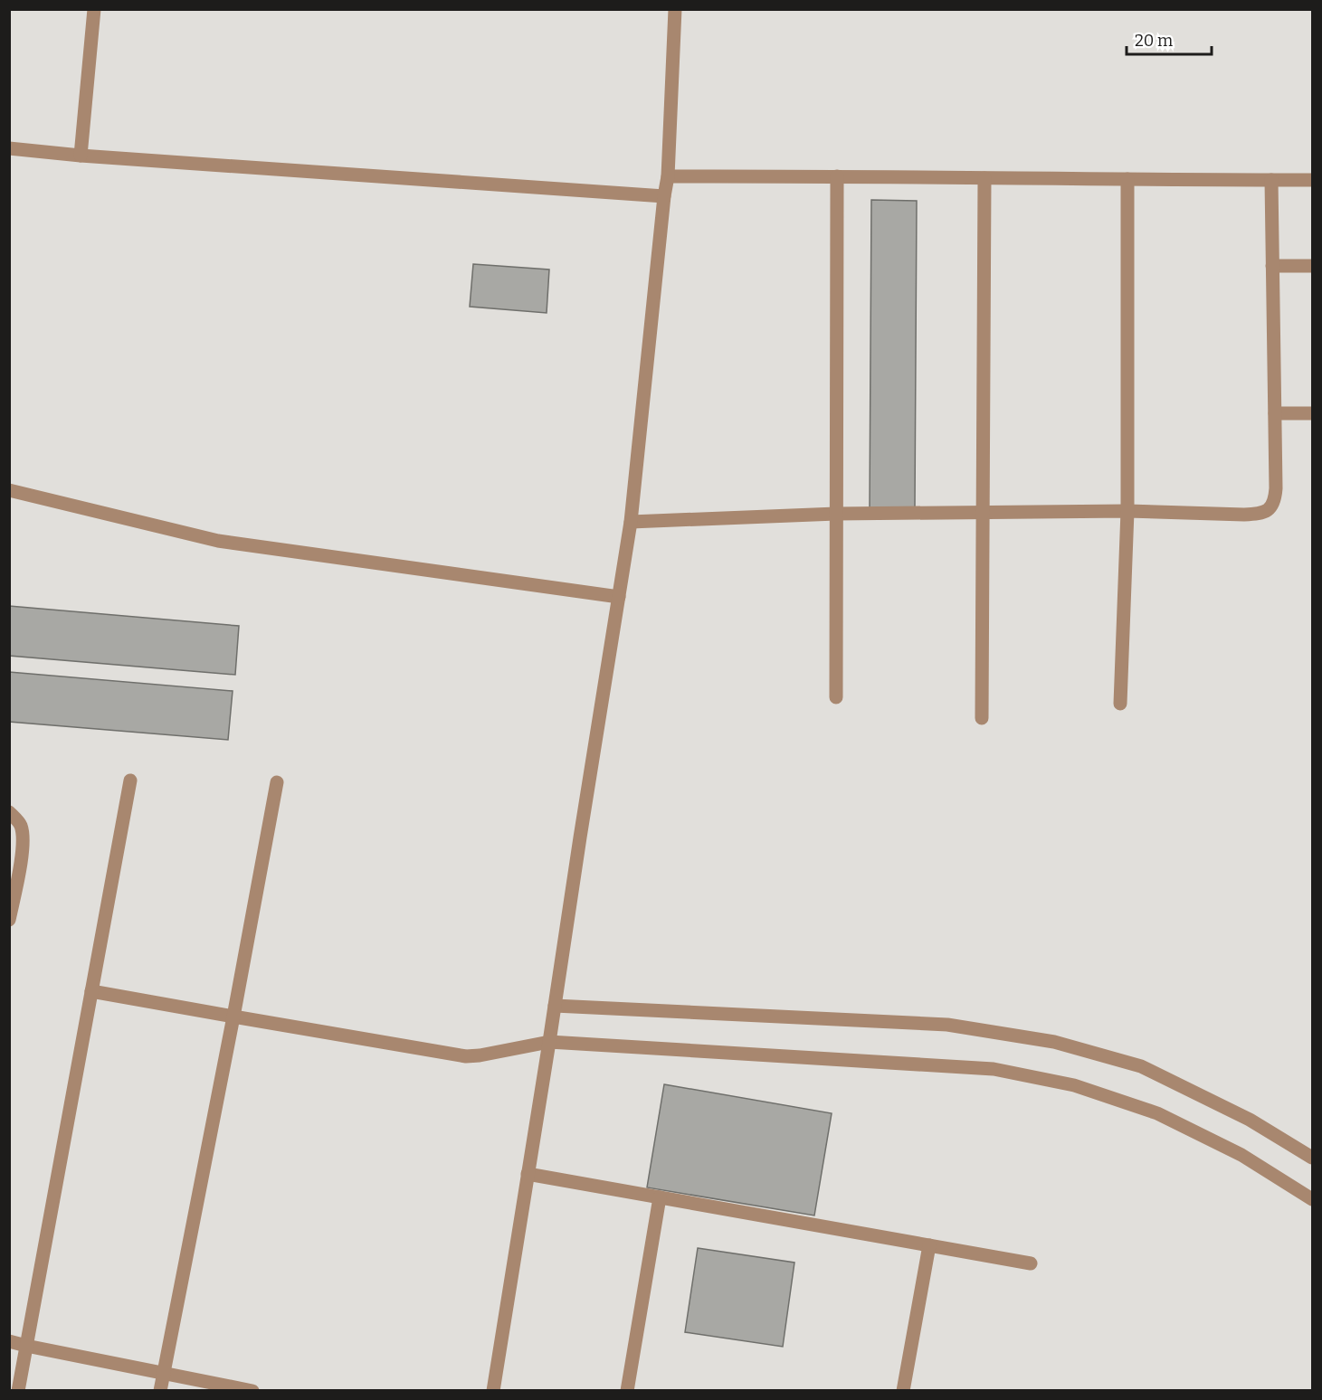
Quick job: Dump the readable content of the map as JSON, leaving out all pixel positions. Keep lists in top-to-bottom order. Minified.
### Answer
{"scale_bar":"20 m"}
